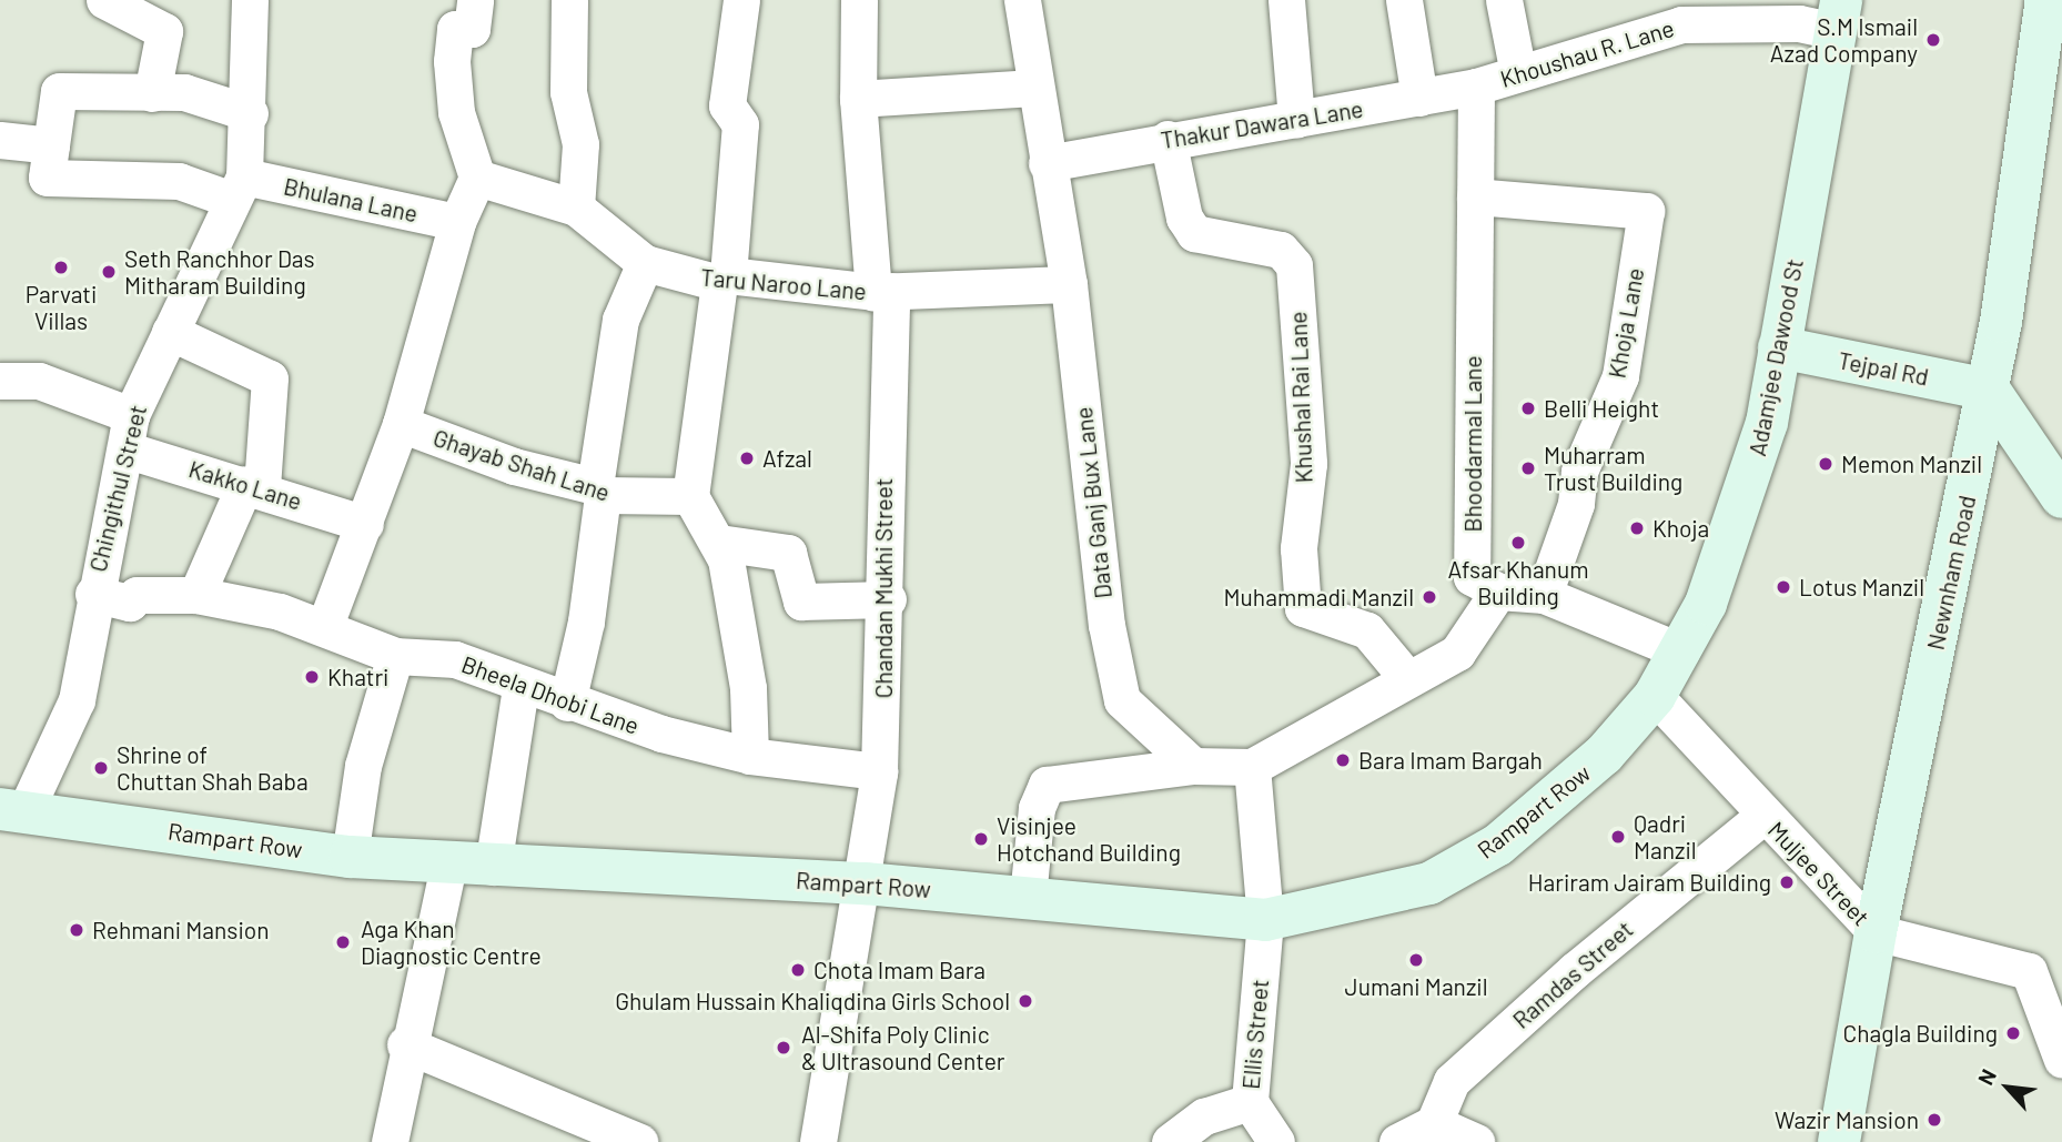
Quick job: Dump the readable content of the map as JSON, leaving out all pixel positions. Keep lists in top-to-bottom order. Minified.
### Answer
{"streets":{"street":["Khoushau R. Lane","Thakur Dawara Lane","Bhulana Lane","Taru Naroo Lane","Khoja Lane","Adamjee Dawood St","Tejpal Rd","Khushal Rai Lane","Bhoodarmal Lane","Ghayab Shah Lane","Kakko Lane","Chingithul Street","Data Ganj Bux Lane","Newnham Road","Chandan Mukhi Street","Bheela Dhobi Lane","Rampart Row","Muljee Street","Ramdas Street","Ellis Street"]},"crossings":[["Khoushau R. Lane","Thakur Dawara Lane"],["Khoushau R. Lane","Adamjee Dawood St"],["Khoushau R. Lane","Bhoodarmal Lane"],["Thakur Dawara Lane","Khushal Rai Lane"],["Thakur Dawara Lane","Bhoodarmal Lane"],["Thakur Dawara Lane","Data Ganj Bux Lane"],["Bhulana Lane","Chingithul Street"],["Taru Naroo Lane","Data Ganj Bux Lane"],["Taru Naroo Lane","Chandan Mukhi Street"],["Khoja Lane","Bhoodarmal Lane"],["Adamjee Dawood St","Tejpal Rd"],["Adamjee Dawood St","Rampart Row"],["Adamjee Dawood St","Muljee Street"],["Tejpal Rd","Newnham Road"],["Kakko Lane","Chingithul Street"],["Chingithul Street","Bheela Dhobi Lane"],["Chingithul Street","Rampart Row"],["Newnham Road","Muljee Street"],["Chandan Mukhi Street","Bheela Dhobi Lane"],["Chandan Mukhi Street","Rampart Row"],["Rampart Row","Muljee Street"],["Rampart Row","Ellis Street"],["Muljee Street","Ramdas Street"]],"places":["S.M Ismail Azad Company","Parvati Villas","Seth Ranchhor Das Mitharam Building","Belli Height","Afzal","Memon Manzil","Muharram Trust Building","Khoja","Afsar Khanum Building","Lotus Manzil","Muhammadi Manzil","Khatri","Bara Imam Bargah","Shrine of Chuttan Shah Baba","Qadri Manzil","Visinjee Hotchand Building","Hariram Jairam Building","Rehmani Mansion","Aga Khan Diagnostic Centre","Jumani Manzil","Chota Imam Bara","Ghulam Hussain Khaliqdina Girls School","Chagla Building","Al-Shifa Poly Clinic & Ultrasound Center","Wazir Mansion"],"north":"top left"}
